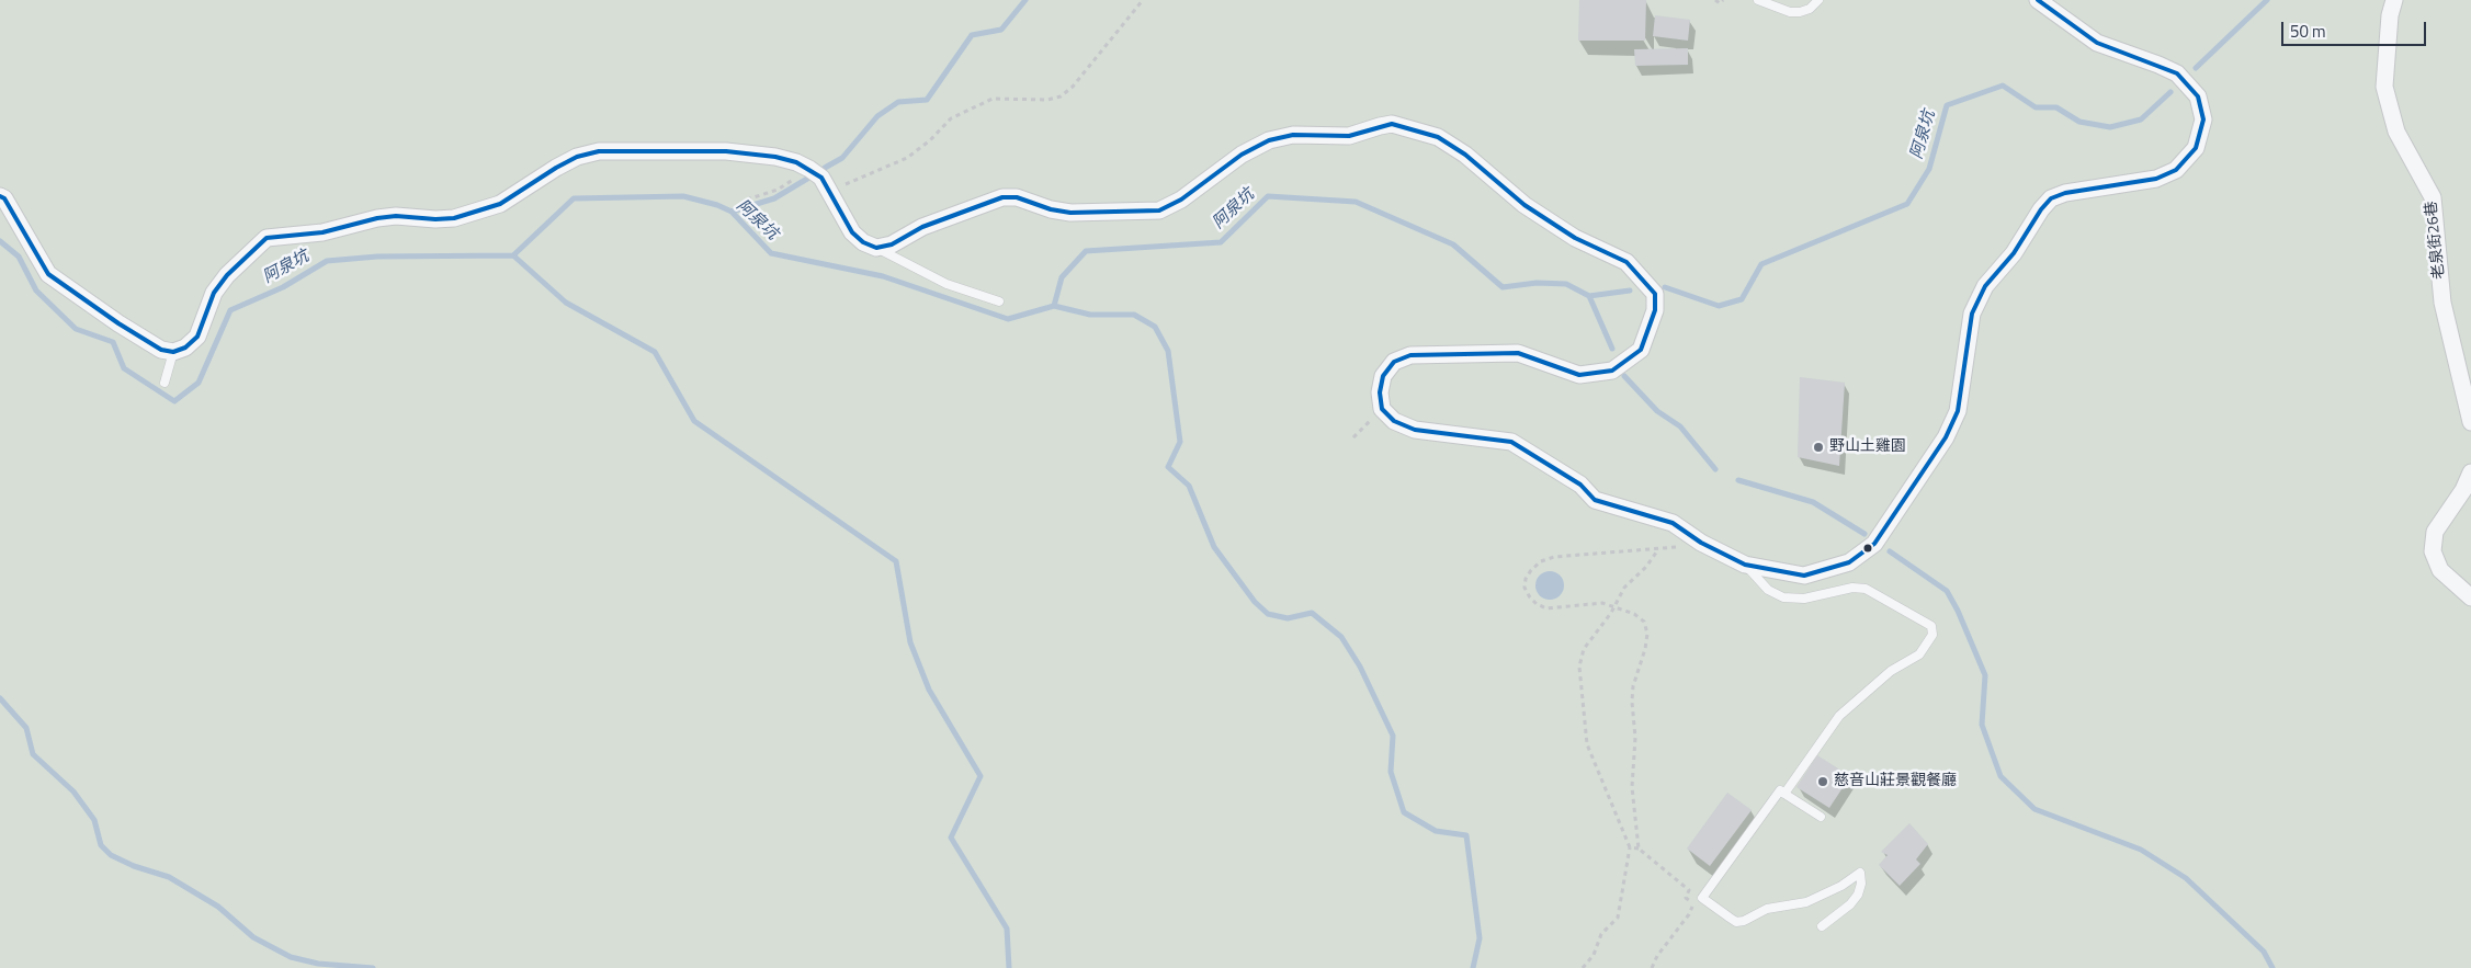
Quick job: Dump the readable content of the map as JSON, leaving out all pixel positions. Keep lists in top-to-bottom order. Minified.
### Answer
{"streets":{"street":["老泉街26巷"]},"water":["阿泉坑"],"places":["野山土雞園","慈音山莊景觀餐廳"],"scale_bar":"50 m"}
